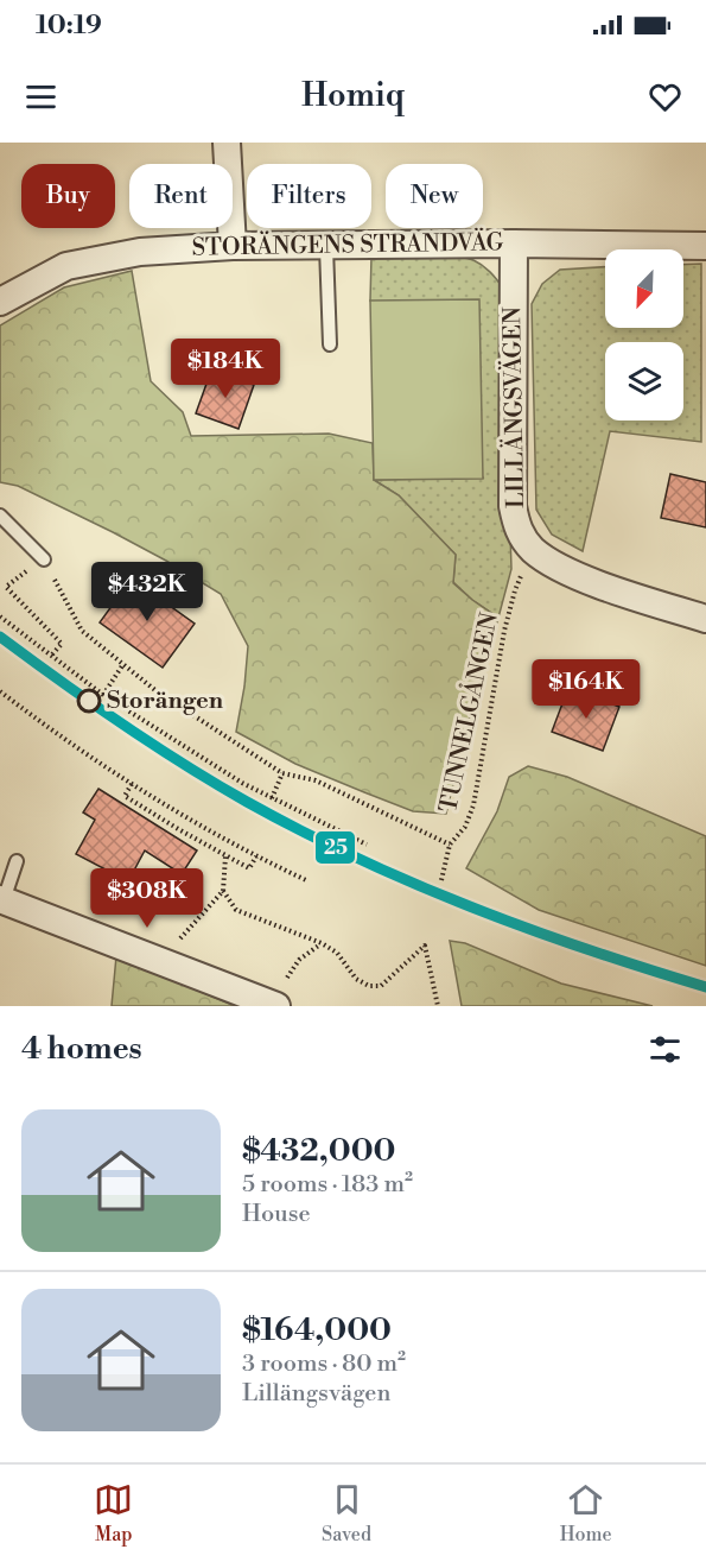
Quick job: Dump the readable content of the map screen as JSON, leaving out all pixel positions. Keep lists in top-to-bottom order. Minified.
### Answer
{"streets":{"street":["STORÄNGENS STRANDVÄG","LILLÄNGSVÄGEN"],"path":["TUNNELGÅNGEN"]},"crossings":[["STORÄNGENS STRANDVÄG","LILLÄNGSVÄGEN"],["LILLÄNGSVÄGEN","TUNNELGÅNGEN"]],"places":["Storängen"],"lines":["transit line 25"],"north":"bottom left","page":{"status":"10:19","header":"Homiq","chip":["Buy","Rent","Filters","New"],"price":["$184K","$432K","$164K","$308K"],"heading":"4 homes","list":[{"name":"$432,000","note":"5 rooms · 183 m² · House"},{"name":"$164,000","note":"3 rooms · 80 m² · Lillängsvägen"}],"tabs":["Map","Saved","Home"]}}
